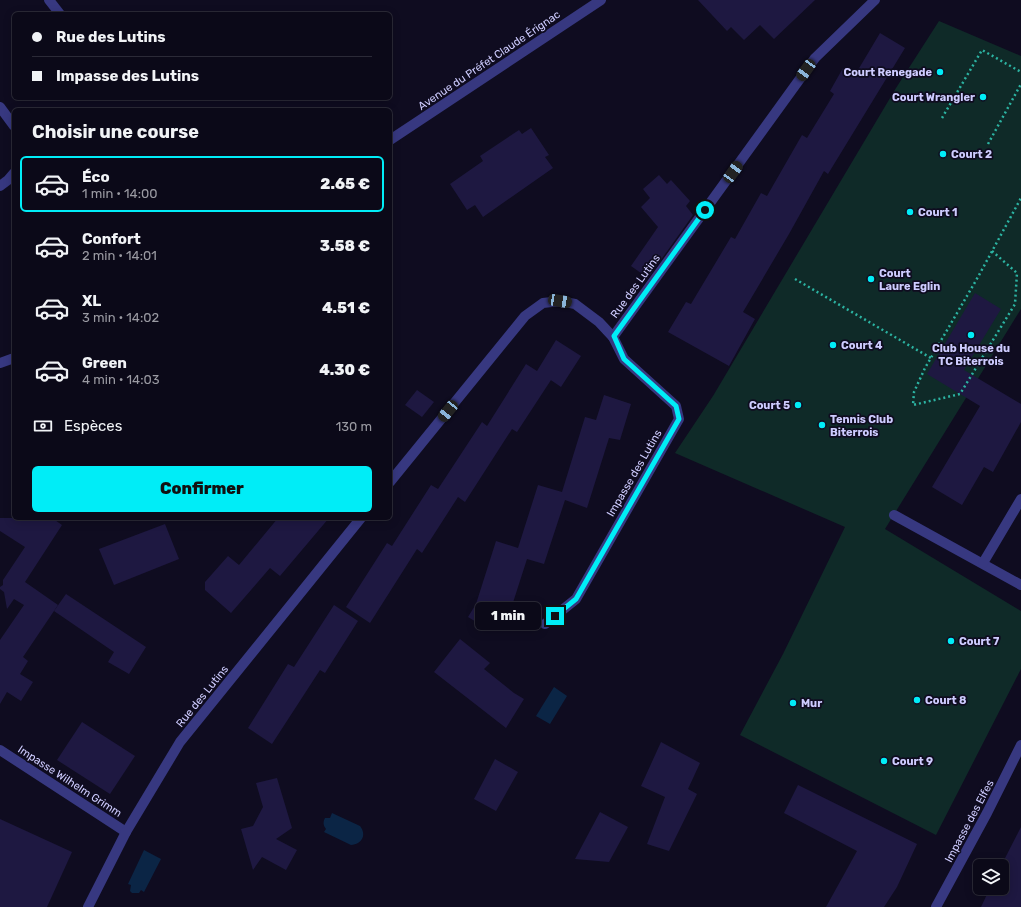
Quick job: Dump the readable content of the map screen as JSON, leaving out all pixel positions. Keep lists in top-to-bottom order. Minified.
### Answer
{"streets":{"street":["Avenue du Préfet Claude Érignac","Rue des Lutins","Impasse des Lutins","Impasse Wilhelm Grimm","Impasse des Elfes"]},"crossings":[["Rue des Lutins","Impasse des Lutins"],["Rue des Lutins","Impasse Wilhelm Grimm"]],"places":["Court Renegade","Court Wrangler","Court 2","Court 1","Court Laure Eglin","Club House du TC Biterrois","Court 4","Court 5","Tennis Club Biterrois","Court 7","Court 8","Mur","Court 9"],"page":{"banner":["Rue des Lutins","Impasse des Lutins"],"heading":"Choisir une course","list":[{"name":"Éco","note":"1 min · 14:00","value":"2.65 €"},{"name":"Confort","note":"2 min · 14:01","value":"3.58 €"},{"name":"XL","note":"3 min · 14:02","value":"4.51 €"},{"name":"Green","note":"4 min · 14:03","value":"4.30 €"}],"pay":["Espèces","130 m"],"buttons":"Confirmer","bubble":"1 min"}}
